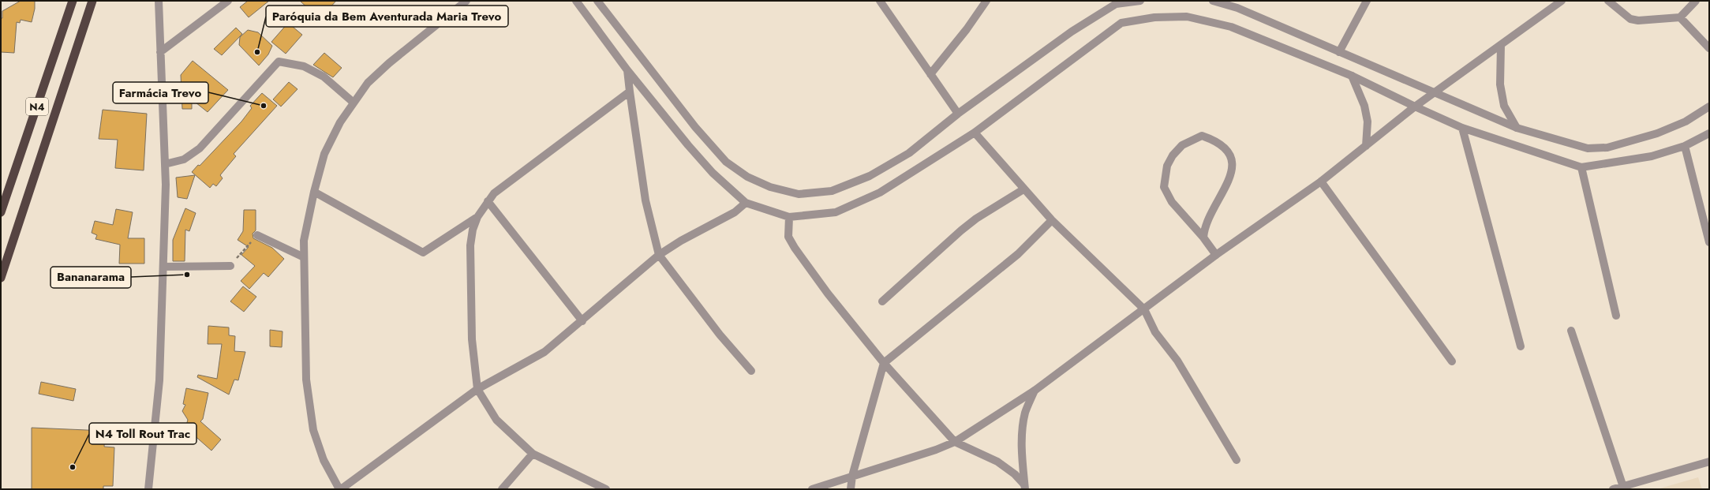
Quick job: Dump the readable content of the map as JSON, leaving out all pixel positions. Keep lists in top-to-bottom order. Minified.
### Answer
{"streets":{"highway":["N4"]},"places":["Paróquia da Bem Aventurada Maria Trevo","Farmácia Trevo","Bananarama","N4 Toll Rout Trac"]}
